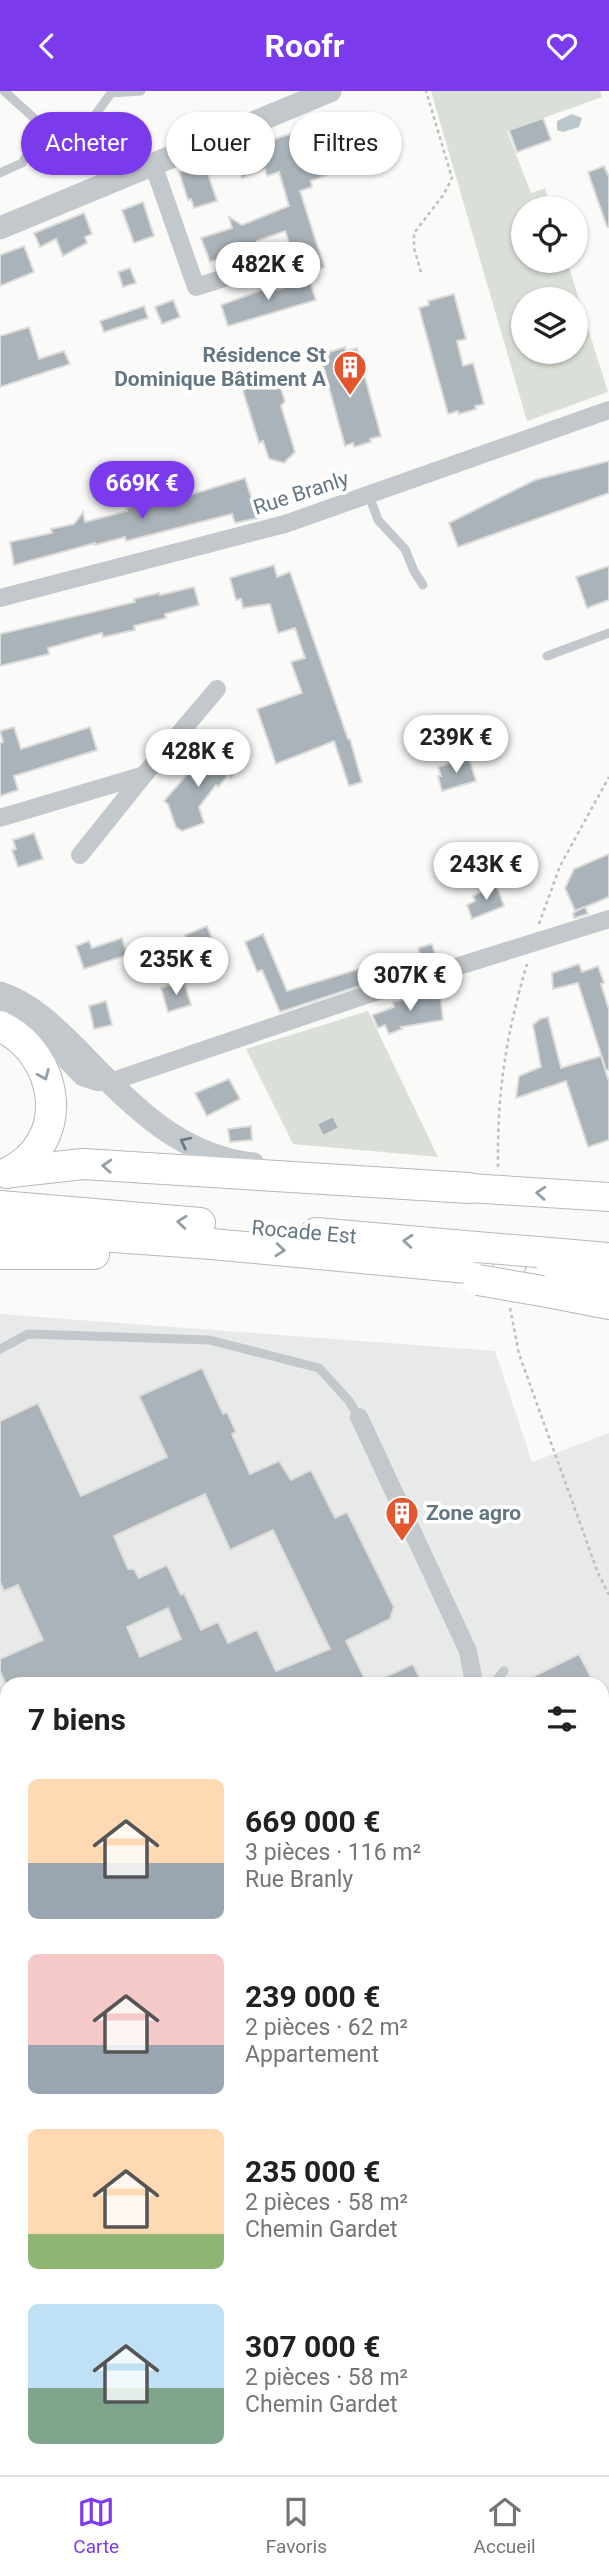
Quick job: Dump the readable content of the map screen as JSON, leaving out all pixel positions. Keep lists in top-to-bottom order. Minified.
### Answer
{"streets":{"highway":["Rocade Est"],"street":["Rue Branly"]},"places":{"building":["Résidence St Dominique Bâtiment A","Zone agro"]},"page":{"header":"Roofr","chip":["Acheter","Louer","Filtres"],"price":["482K €","669K €","239K €","428K €","243K €","235K €","307K €"],"heading":"7 biens","list":[{"name":"669 000 €","note":"3 pièces · 116 m² · Rue Branly"},{"name":"239 000 €","note":"2 pièces · 62 m² · Appartement"},{"name":"235 000 €","note":"2 pièces · 58 m² · Chemin Gardet"},{"name":"307 000 €","note":"2 pièces · 58 m² · Chemin Gardet"}],"tabs":["Carte","Favoris","Accueil"]}}
